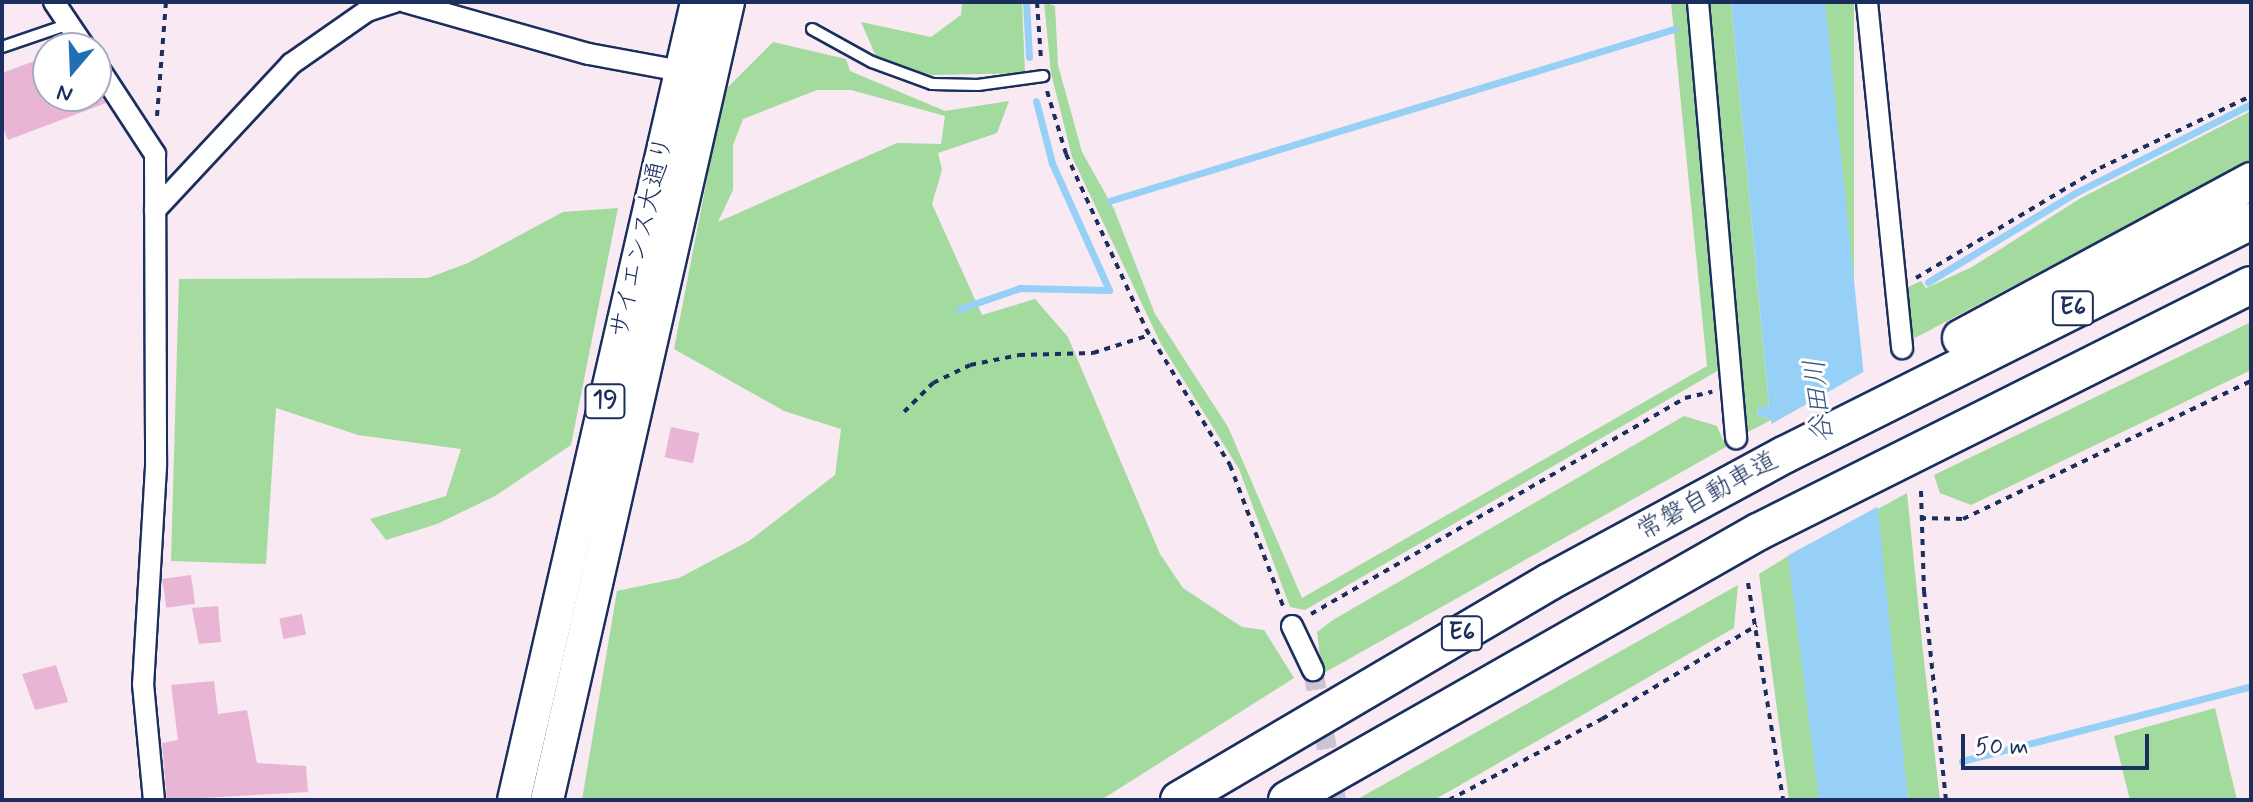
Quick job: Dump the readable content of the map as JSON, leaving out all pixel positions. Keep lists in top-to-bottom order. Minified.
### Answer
{"streets":{"highway":["E6","常磐自動車道"],"main road":["サイエンス大通り","19"]},"crossings":[["E6","常磐自動車道"]],"water":["谷田川"],"scale_bar":"50 m","north":"bottom"}
